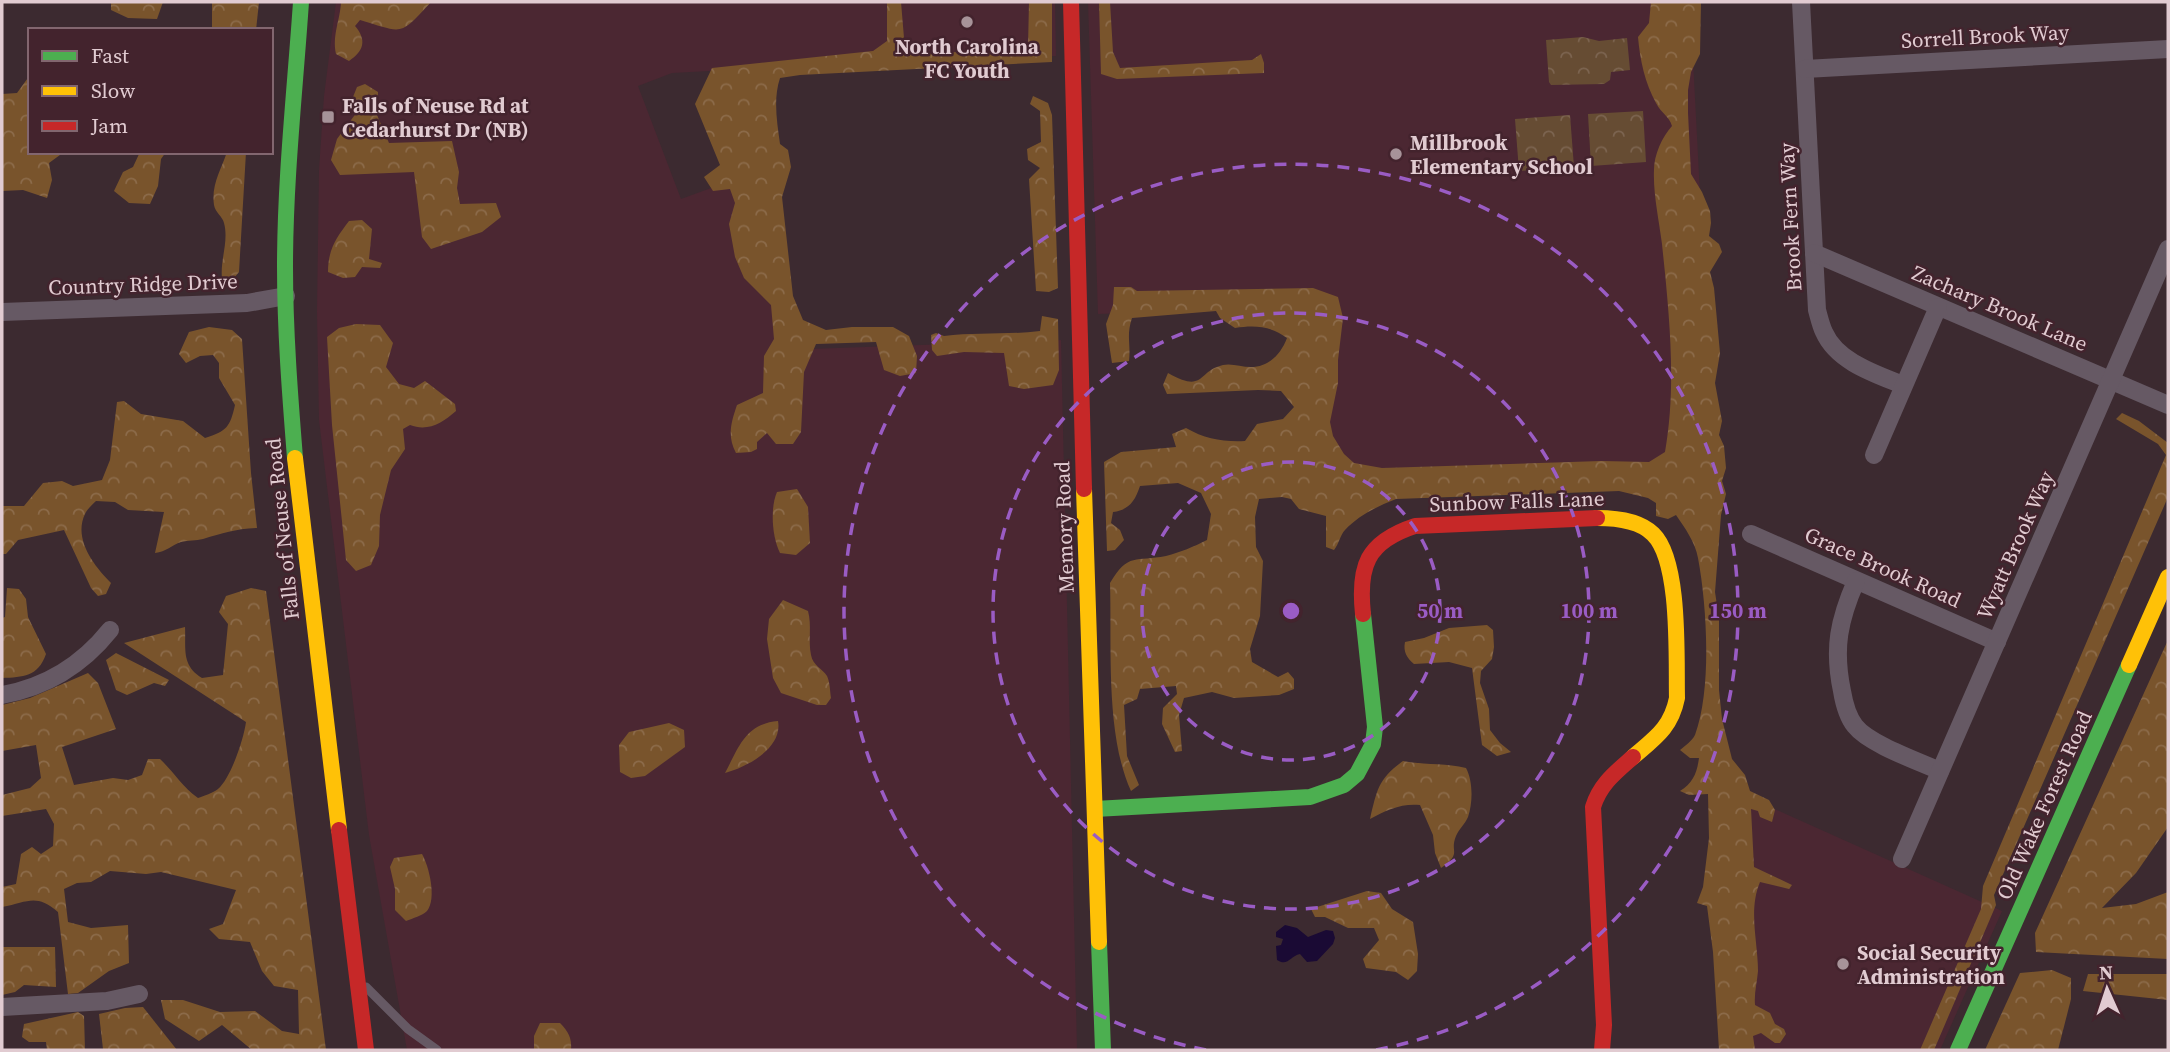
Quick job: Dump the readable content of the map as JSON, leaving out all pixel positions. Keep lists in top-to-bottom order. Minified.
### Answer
{"streets":{"street":["Sorrell Brook Way","Brook Fern Way","Country Ridge Drive","Zachary Brook Lane","Sunbow Falls Lane","Memory Road","Falls of Neuse Road","Wyatt Brook Way","Grace Brook Road","Old Wake Forest Road"]},"crossings":[["Sorrell Brook Way","Brook Fern Way"],["Brook Fern Way","Zachary Brook Lane"],["Country Ridge Drive","Falls of Neuse Road"],["Zachary Brook Lane","Wyatt Brook Way"],["Sunbow Falls Lane","Memory Road"],["Wyatt Brook Way","Grace Brook Road"]],"places":{"other":["North Carolina FC Youth","Millbrook Elementary School","Social Security Administration"],"transit":["Falls of Neuse Rd at Cedarhurst Dr (NB)"]},"legend":["Fast","Slow","Jam"],"north":"top","rings":["50 m","100 m","150 m"]}
